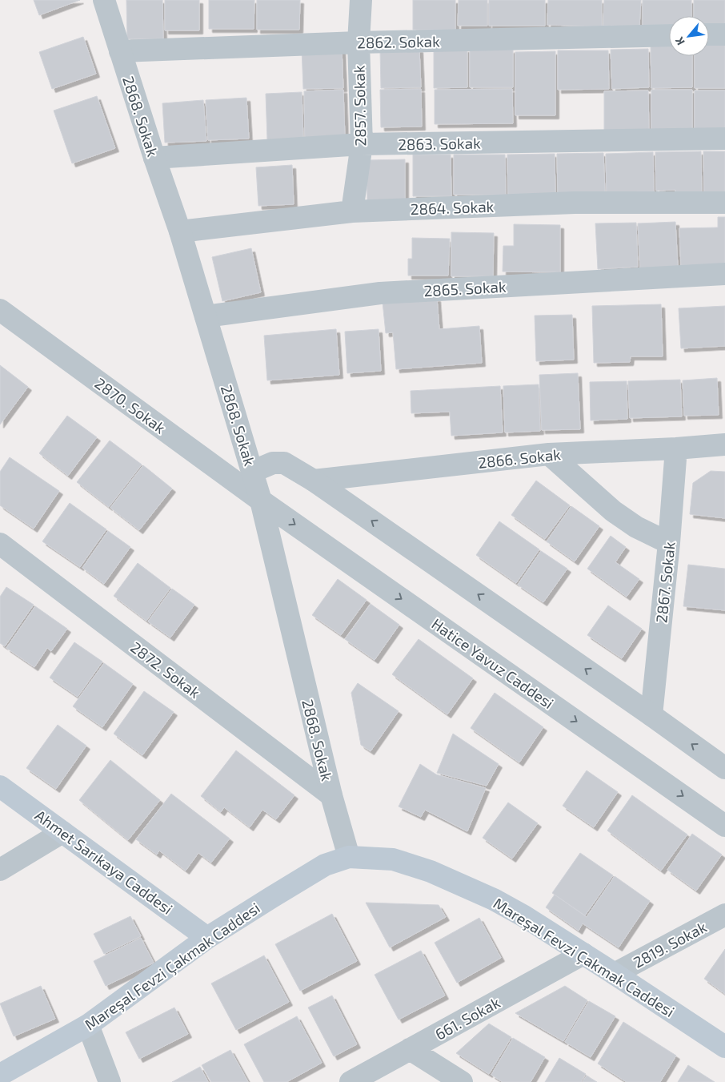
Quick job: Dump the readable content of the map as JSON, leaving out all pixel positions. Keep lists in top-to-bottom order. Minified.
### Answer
{"streets":{"main road":["Ahmet Sarıkaya Caddesi","Mareşal Fevzi Çakmak Caddesi"],"street":["2862. Sokak","2857. Sokak","2868. Sokak","2863. Sokak","2864. Sokak","2865. Sokak","2870. Sokak","2866. Sokak","2867. Sokak","Hatice Yavuz Caddesi","2872. Sokak","2819. Sokak","661. Sokak"]},"crossings":[["2862. Sokak","2857. Sokak"],["2862. Sokak","2868. Sokak"],["2857. Sokak","2863. Sokak"],["2857. Sokak","2864. Sokak"],["2868. Sokak","2863. Sokak"],["2868. Sokak","2864. Sokak"],["2868. Sokak","2865. Sokak"],["2868. Sokak","2870. Sokak"],["2868. Sokak","Hatice Yavuz Caddesi"],["2868. Sokak","2872. Sokak"],["2868. Sokak","Mareşal Fevzi Çakmak Caddesi"],["2870. Sokak","Hatice Yavuz Caddesi"],["2866. Sokak","2867. Sokak"],["Ahmet Sarıkaya Caddesi","Mareşal Fevzi Çakmak Caddesi"],["2819. Sokak","Mareşal Fevzi Çakmak Caddesi"],["Mareşal Fevzi Çakmak Caddesi","661. Sokak"]],"north":"bottom left"}
